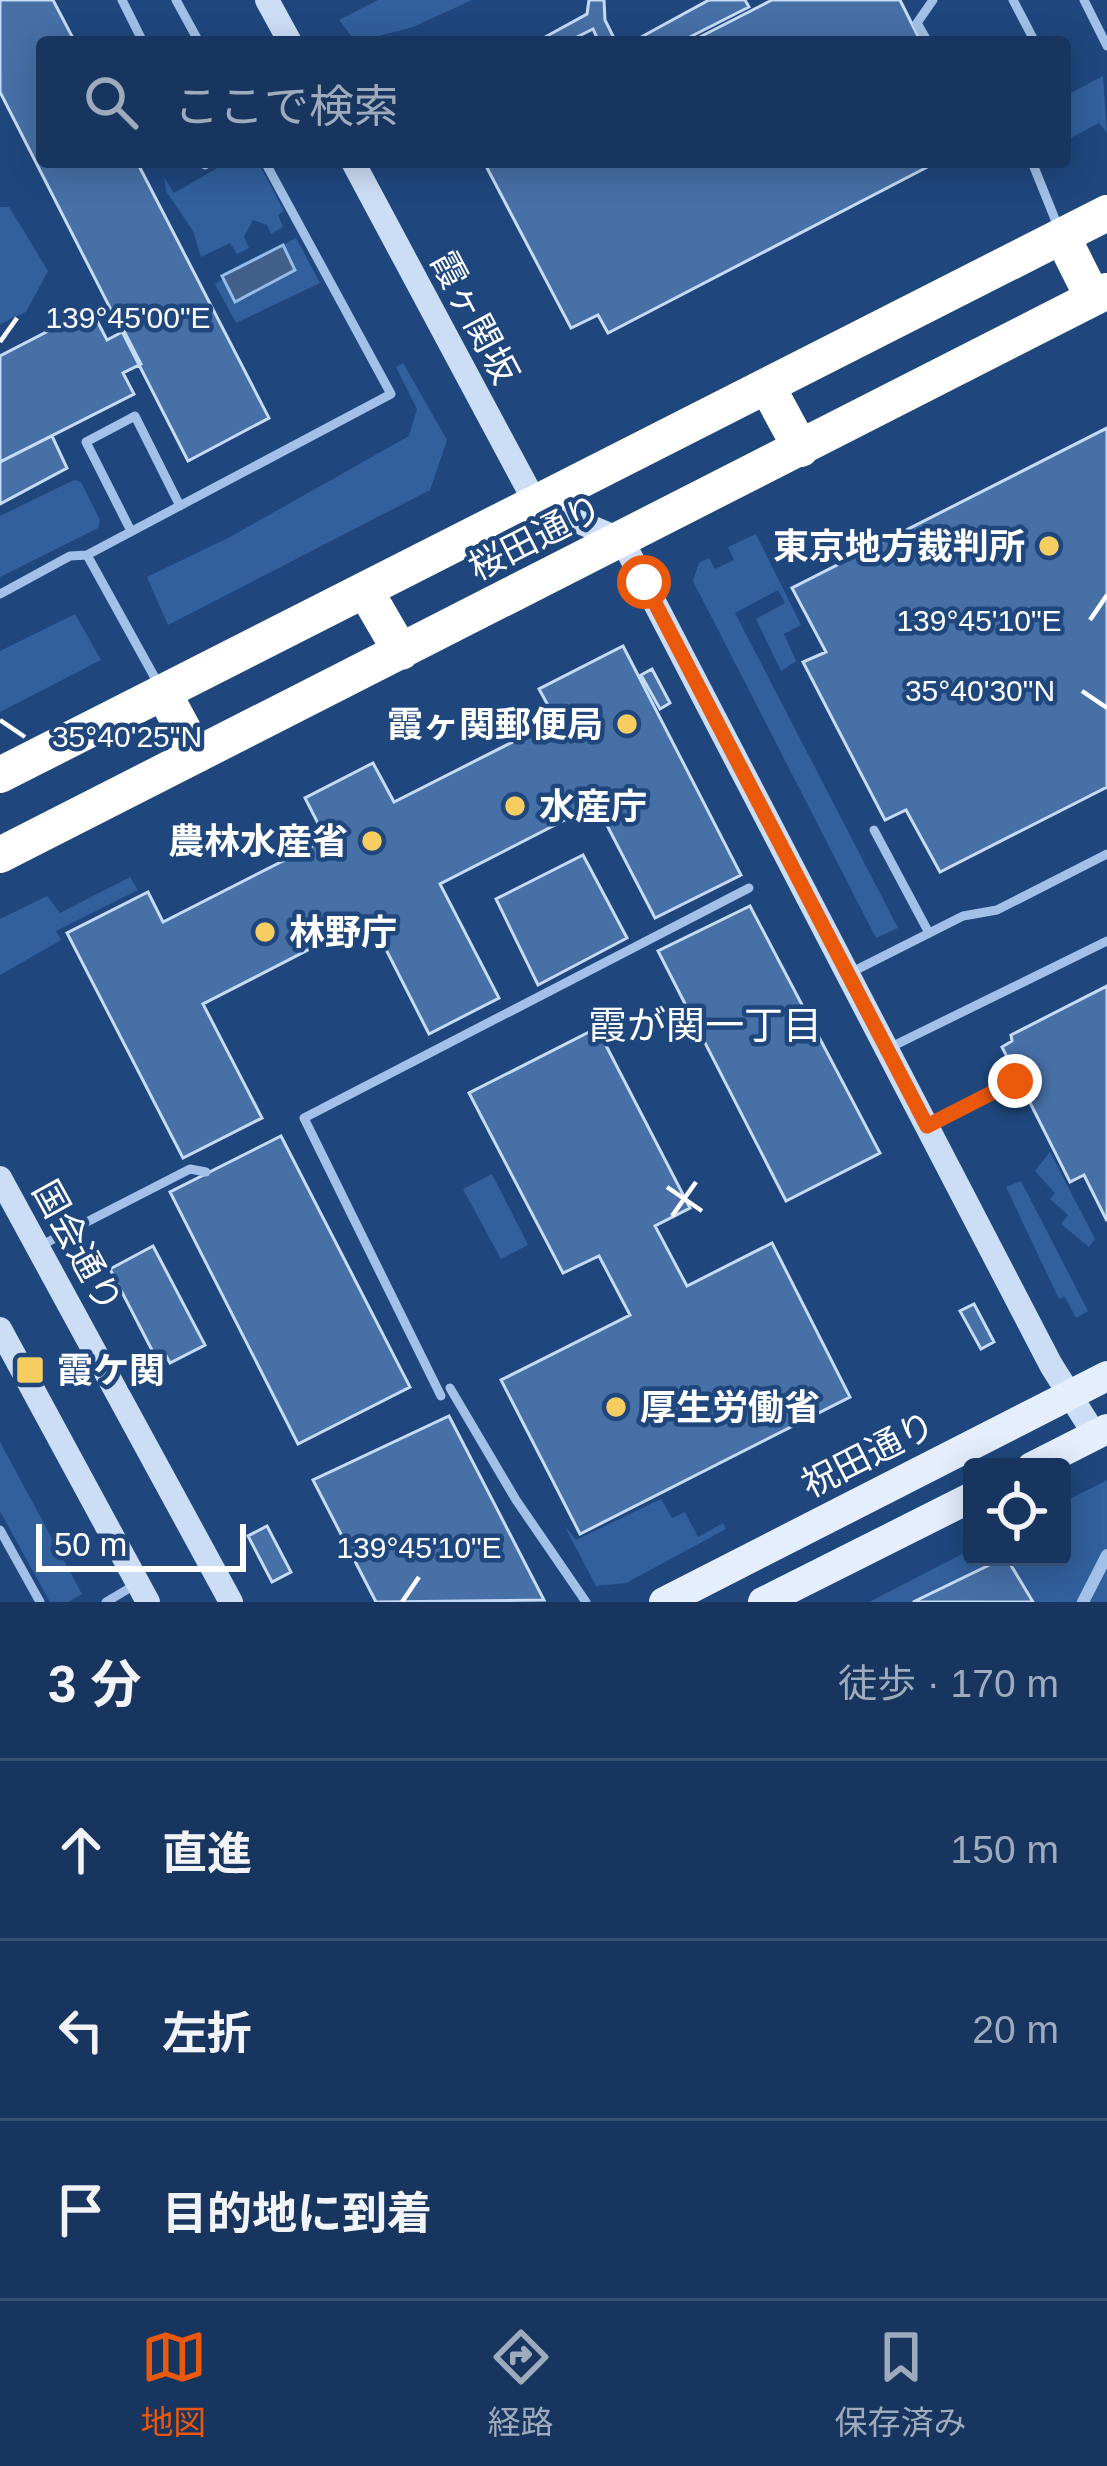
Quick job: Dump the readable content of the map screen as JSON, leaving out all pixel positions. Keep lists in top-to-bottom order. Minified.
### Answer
{"streets":{"highway":["桜田通り"],"main road":["祝田通り"],"street":["霞ヶ関坂","国会通り"]},"crossings":[["霞ヶ関坂","桜田通り"]],"districts":["霞が関一丁目"],"places":{"other":["東京地方裁判所","霞ヶ関郵便局","水産庁","農林水産省","林野庁","厚生労働省"],"transit":["霞ケ関"]},"scale_bar":"50 m","page":{"search":"ここで検索","scale":"50 m","heading":["3 分","徒歩 · 170 m"],"list":[["直進","150 m"],["左折","20 m"],"目的地に到着"],"nav":["地図","経路","保存済み"]},"coordinates":["139°45'00\"E","139°45'10\"E","35°40'30\"N","35°40'25\"N"]}
